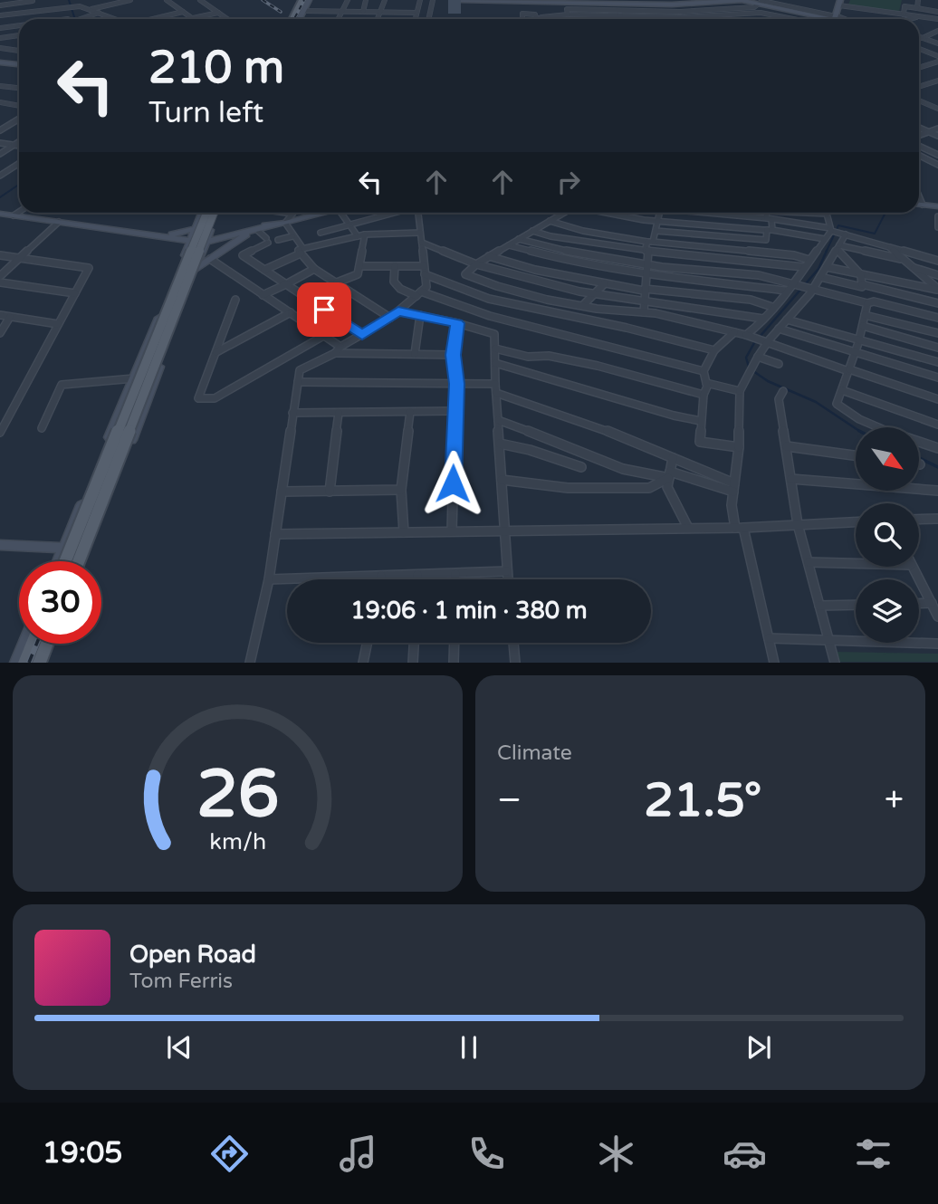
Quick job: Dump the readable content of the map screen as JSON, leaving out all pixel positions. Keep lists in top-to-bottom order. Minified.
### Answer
{"north":"bottom right","page":{"turn":["210 m","Turn left"],"limit":"30","trip":"19:06 · 1 min · 380 m","tile":"Climate","heat":["−","21.5°","+"],"song":["Open Road","Tom Ferris"],"tabs":"19:05","gauge":["26","km/h"]}}
